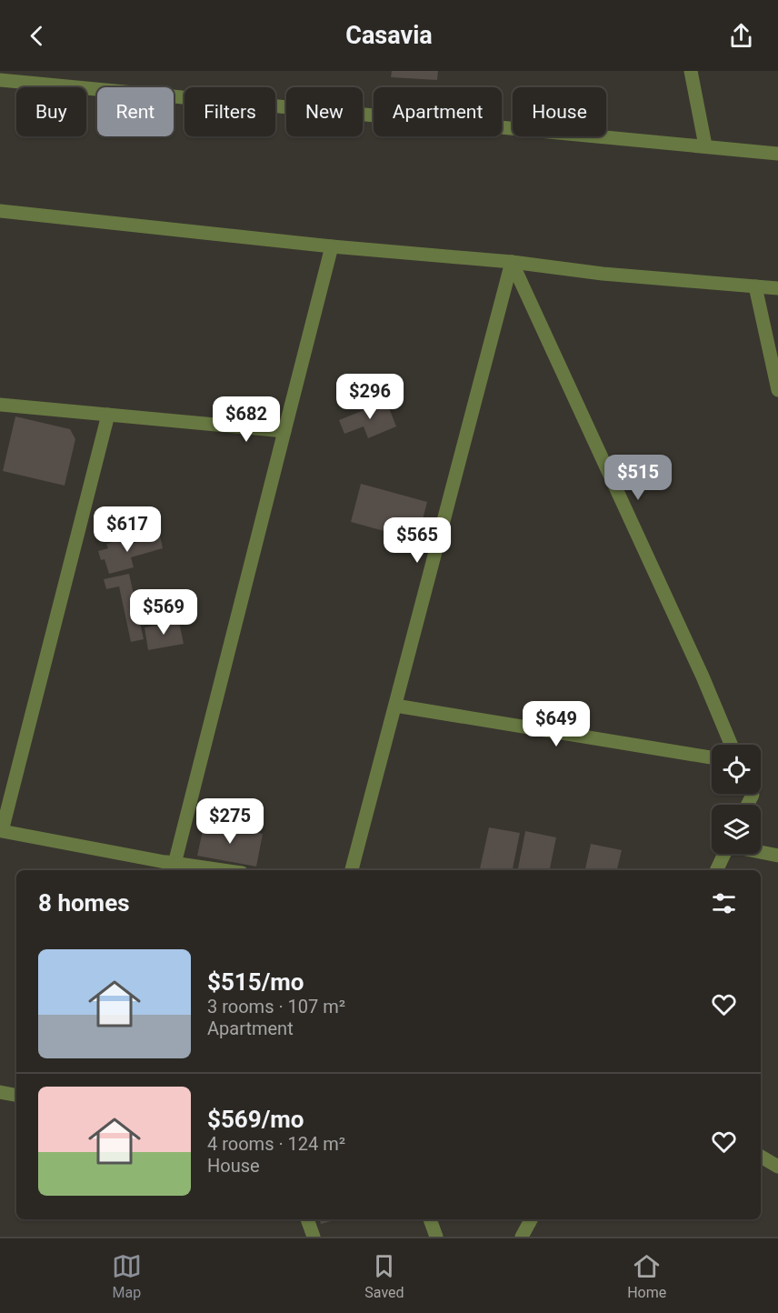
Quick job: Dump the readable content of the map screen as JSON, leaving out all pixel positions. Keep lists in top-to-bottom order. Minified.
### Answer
{"page":{"header":"Casavia","chip":["Buy","Rent","Filters","New","Apartment","House"],"price":["$296","$682","$515","$617","$565","$569","$649","$275"],"heading":"8 homes","list":[{"name":"$515/mo","note":"3 rooms · 107 m² · Apartment"},{"name":"$569/mo","note":"4 rooms · 124 m² · House"}],"tabs":["Map","Saved","Home"]}}
